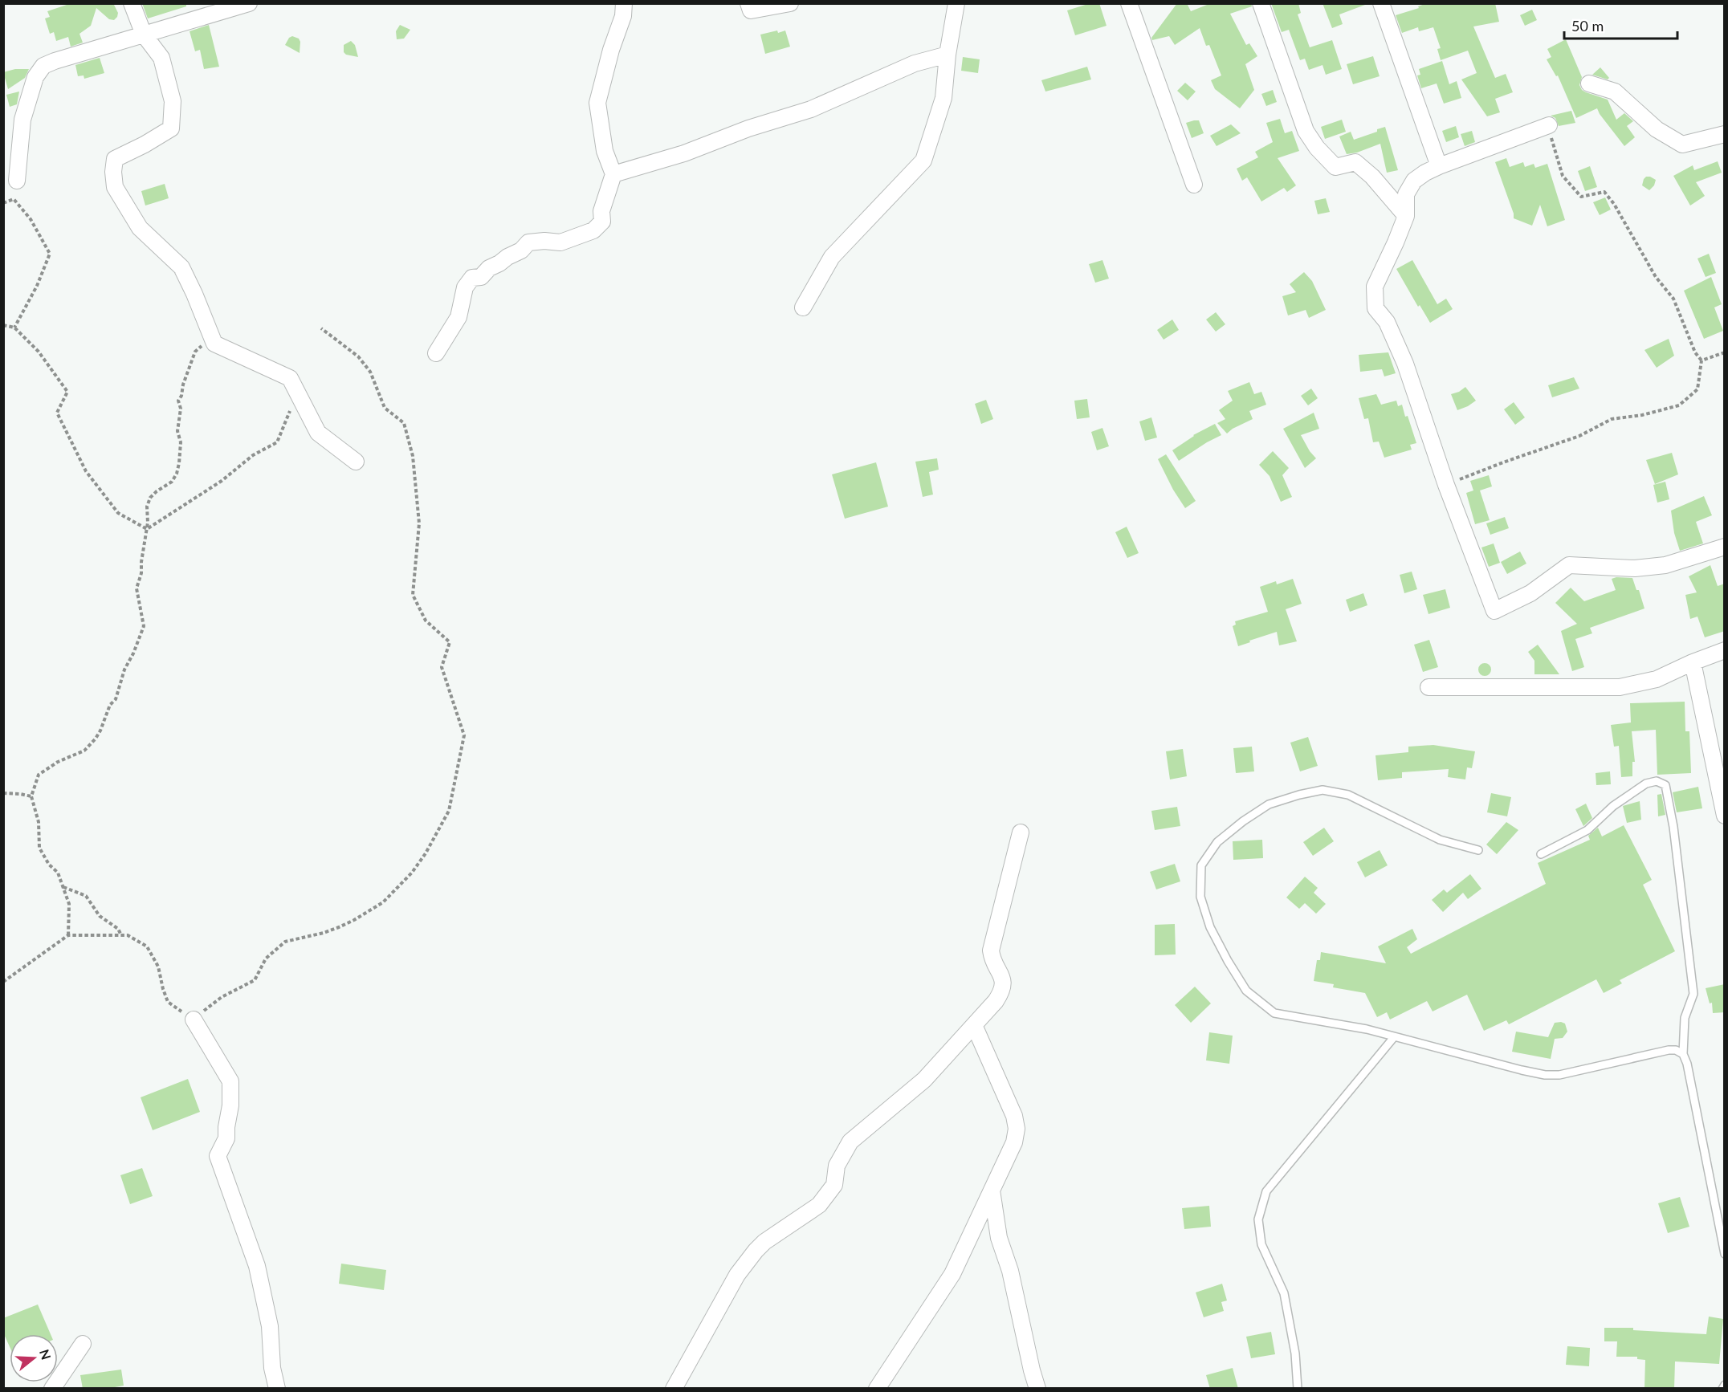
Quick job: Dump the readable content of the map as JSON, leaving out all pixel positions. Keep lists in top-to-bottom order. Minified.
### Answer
{"scale_bar":"50 m","north":"right"}
